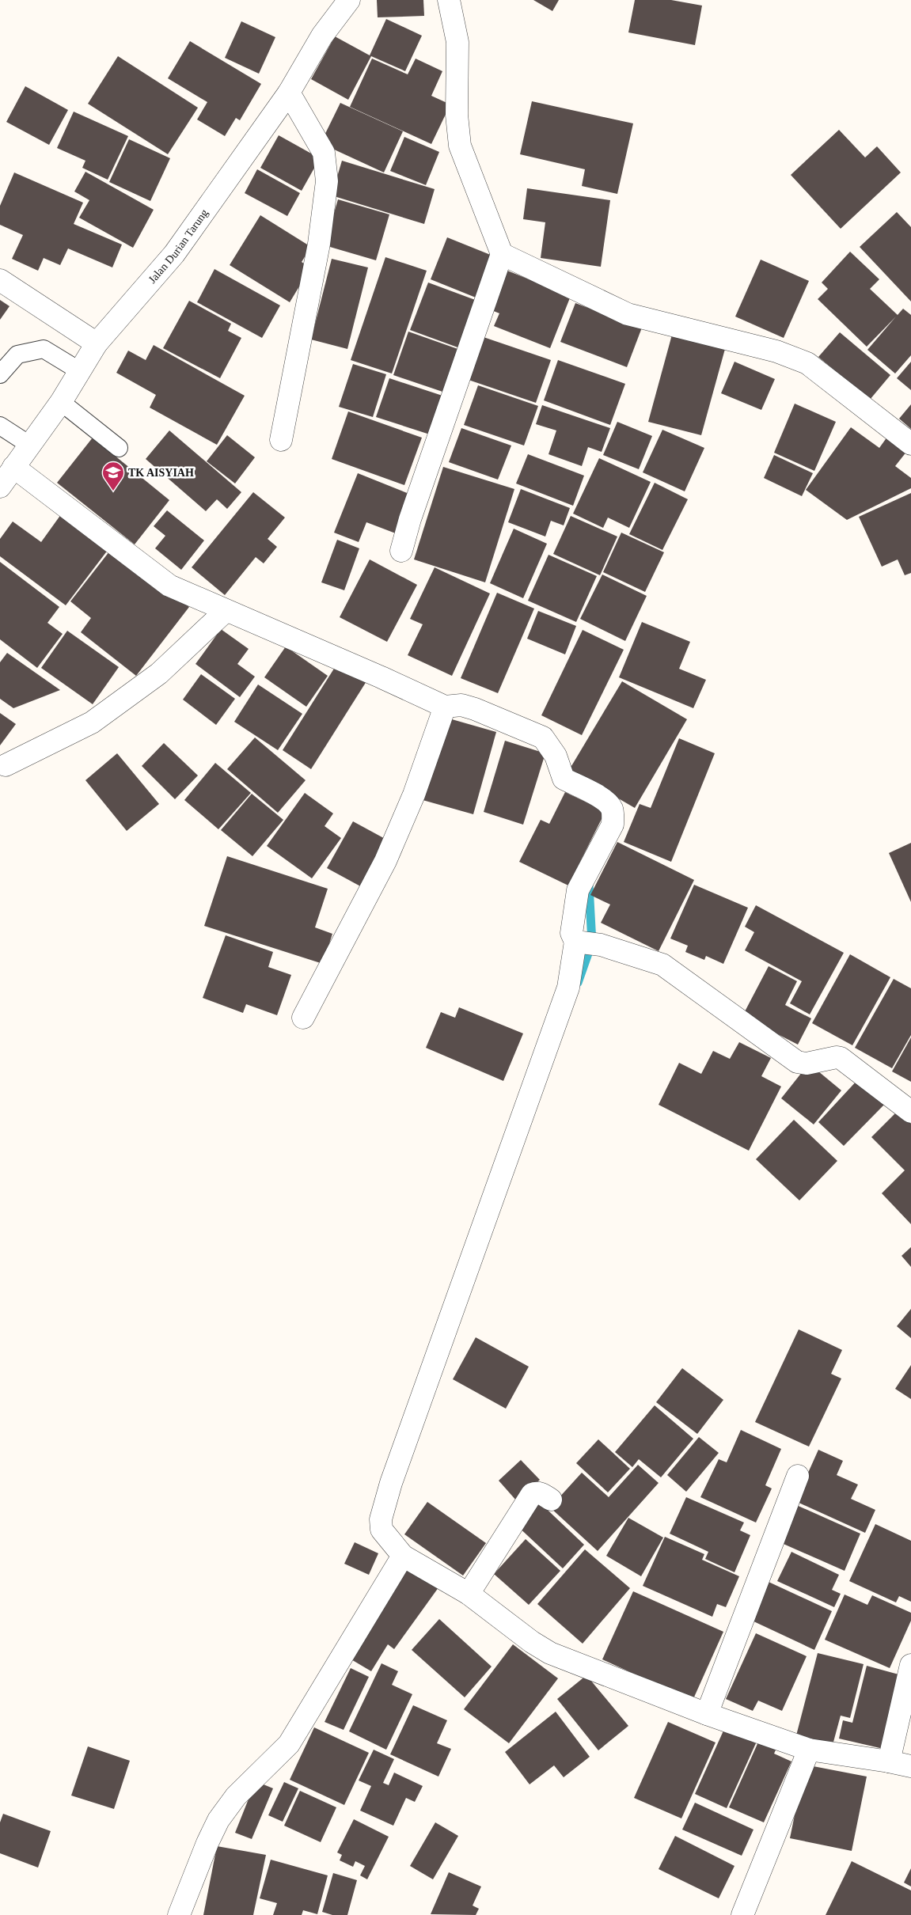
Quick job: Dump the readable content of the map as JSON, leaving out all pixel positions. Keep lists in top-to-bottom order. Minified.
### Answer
{"streets":{"street":["Jalan Durian Tarung"]},"places":{"school or university":["TK AISYIAH"]}}
